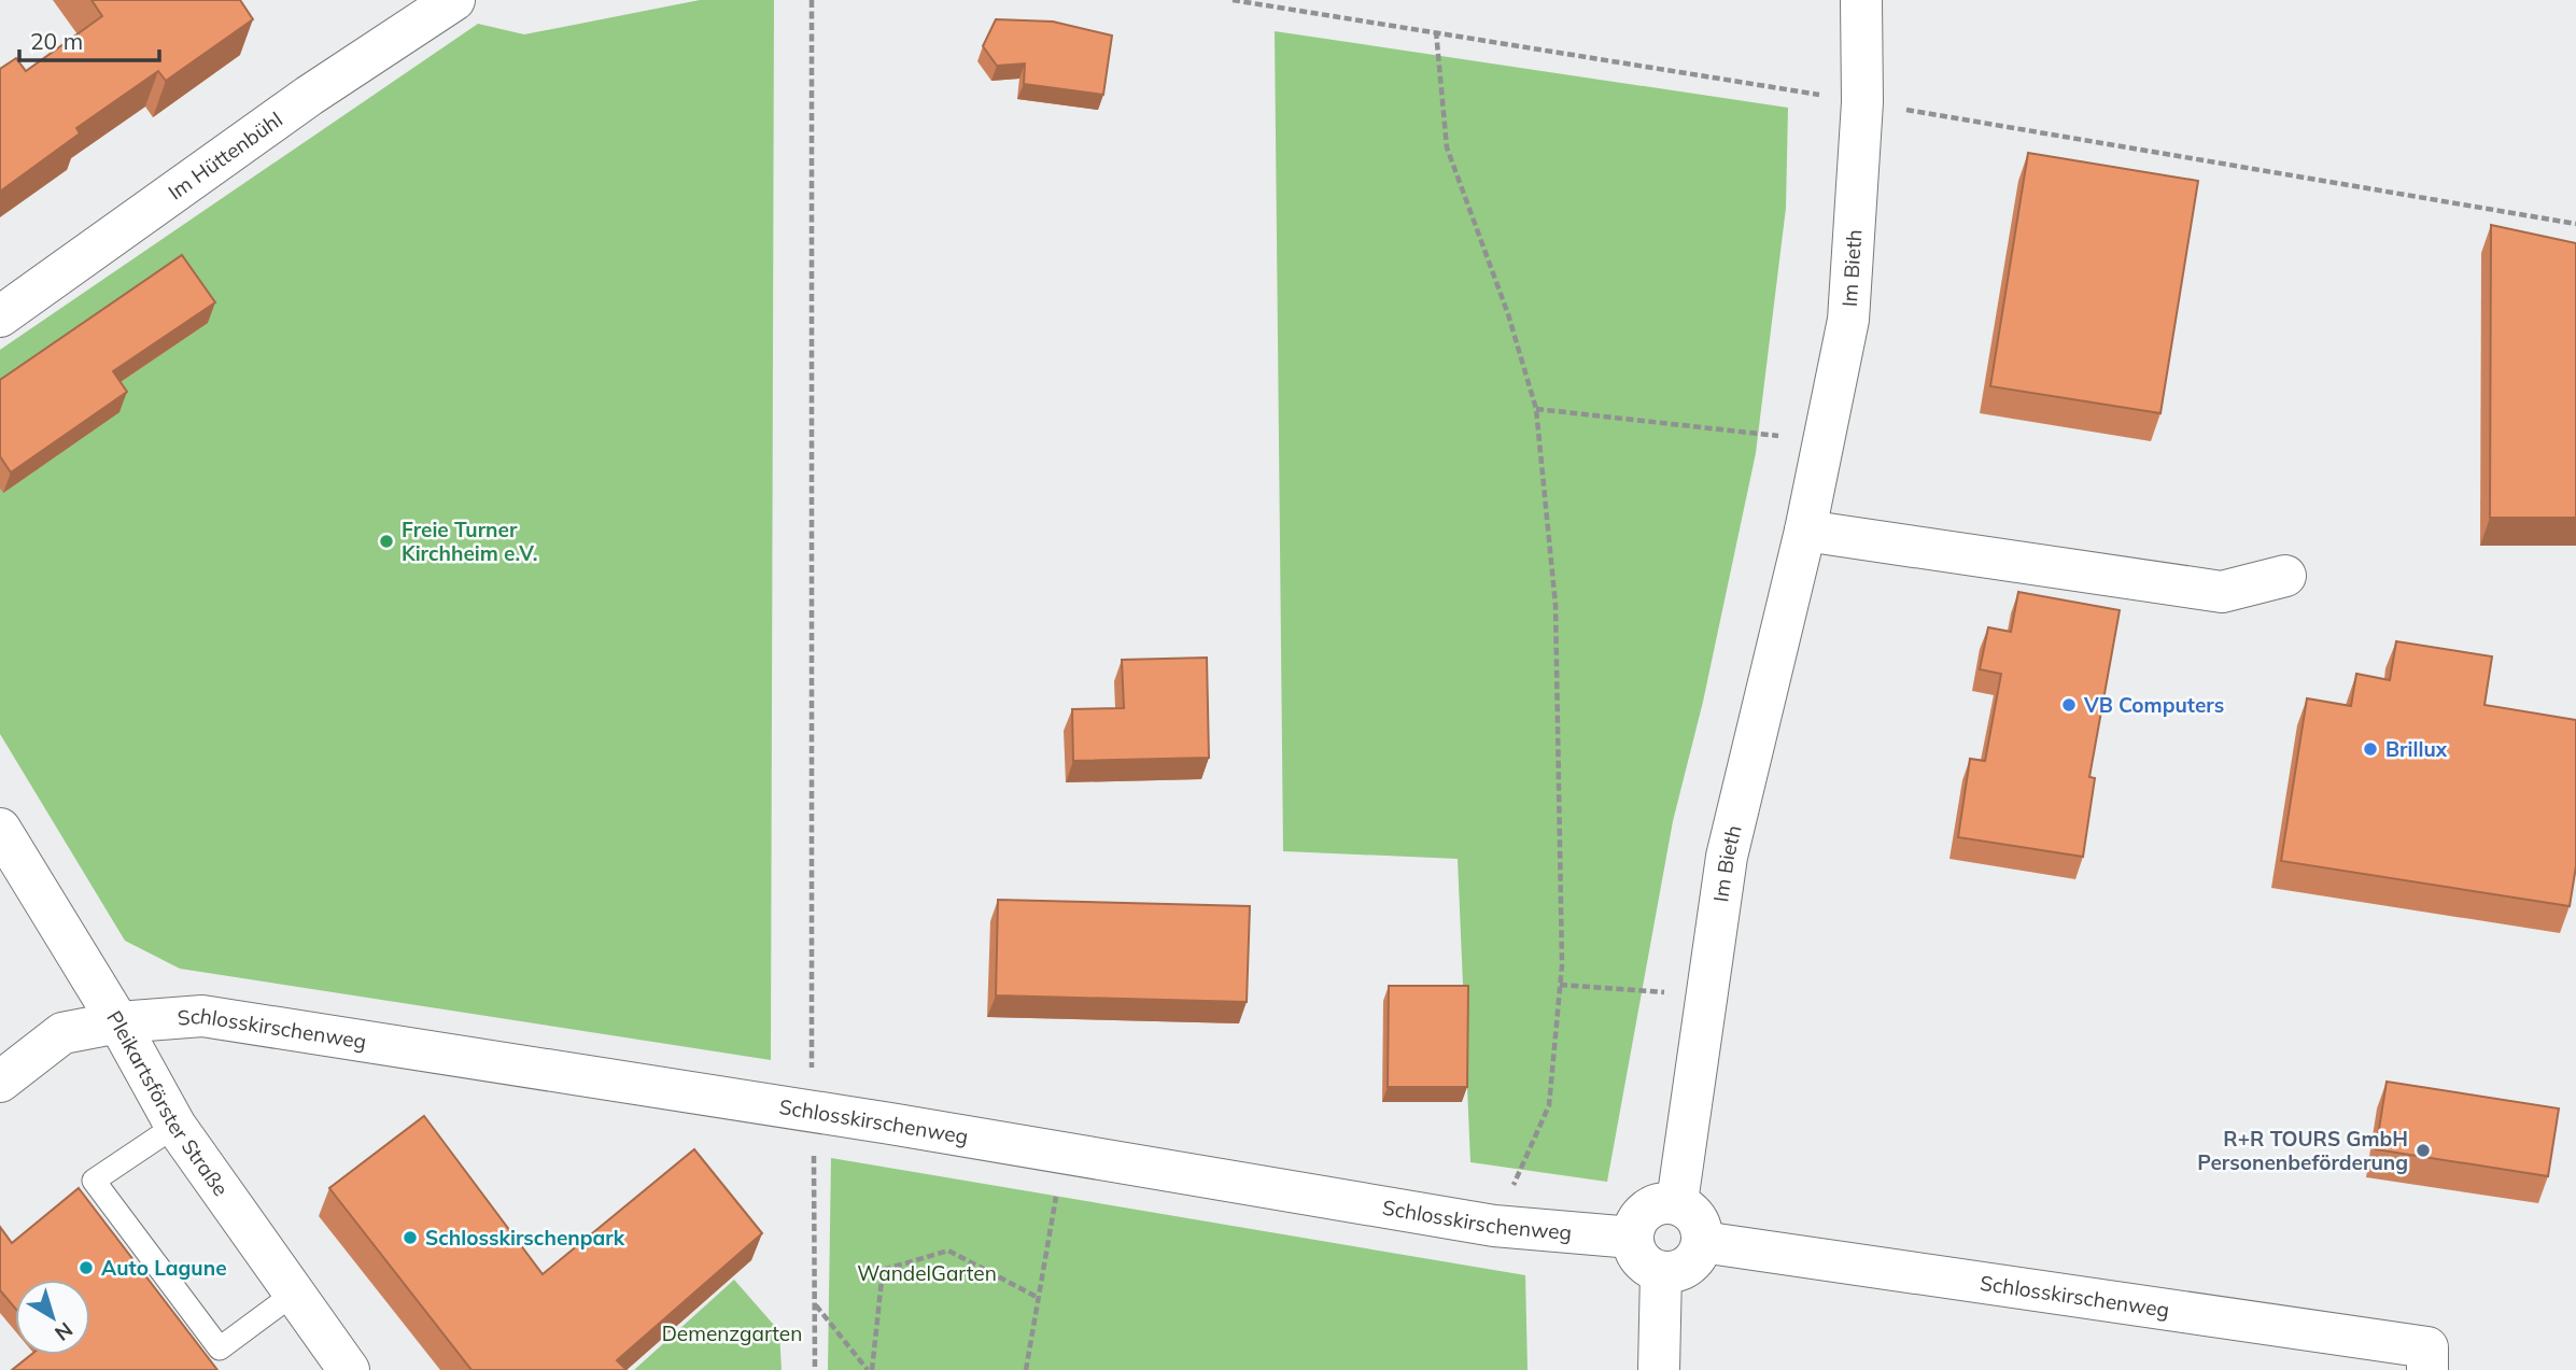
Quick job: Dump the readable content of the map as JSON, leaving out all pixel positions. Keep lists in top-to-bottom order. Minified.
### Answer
{"streets":{"street":["Im Hüttenbühl","Im Bieth","Schlosskirschenweg","Pleikartsförster Straße"]},"crossings":[["Im Bieth","Schlosskirschenweg"],["Schlosskirschenweg","Pleikartsförster Straße"]],"parks":["WandelGarten","Demenzgarten"],"places":["Freie Turner Kirchheim e.V.","VB Computers","Brillux","R+R TOURS GmbH Personenbeförderung","Schlosskirschenpark","Auto Lagune"],"scale_bar":"20 m","north":"bottom right"}
